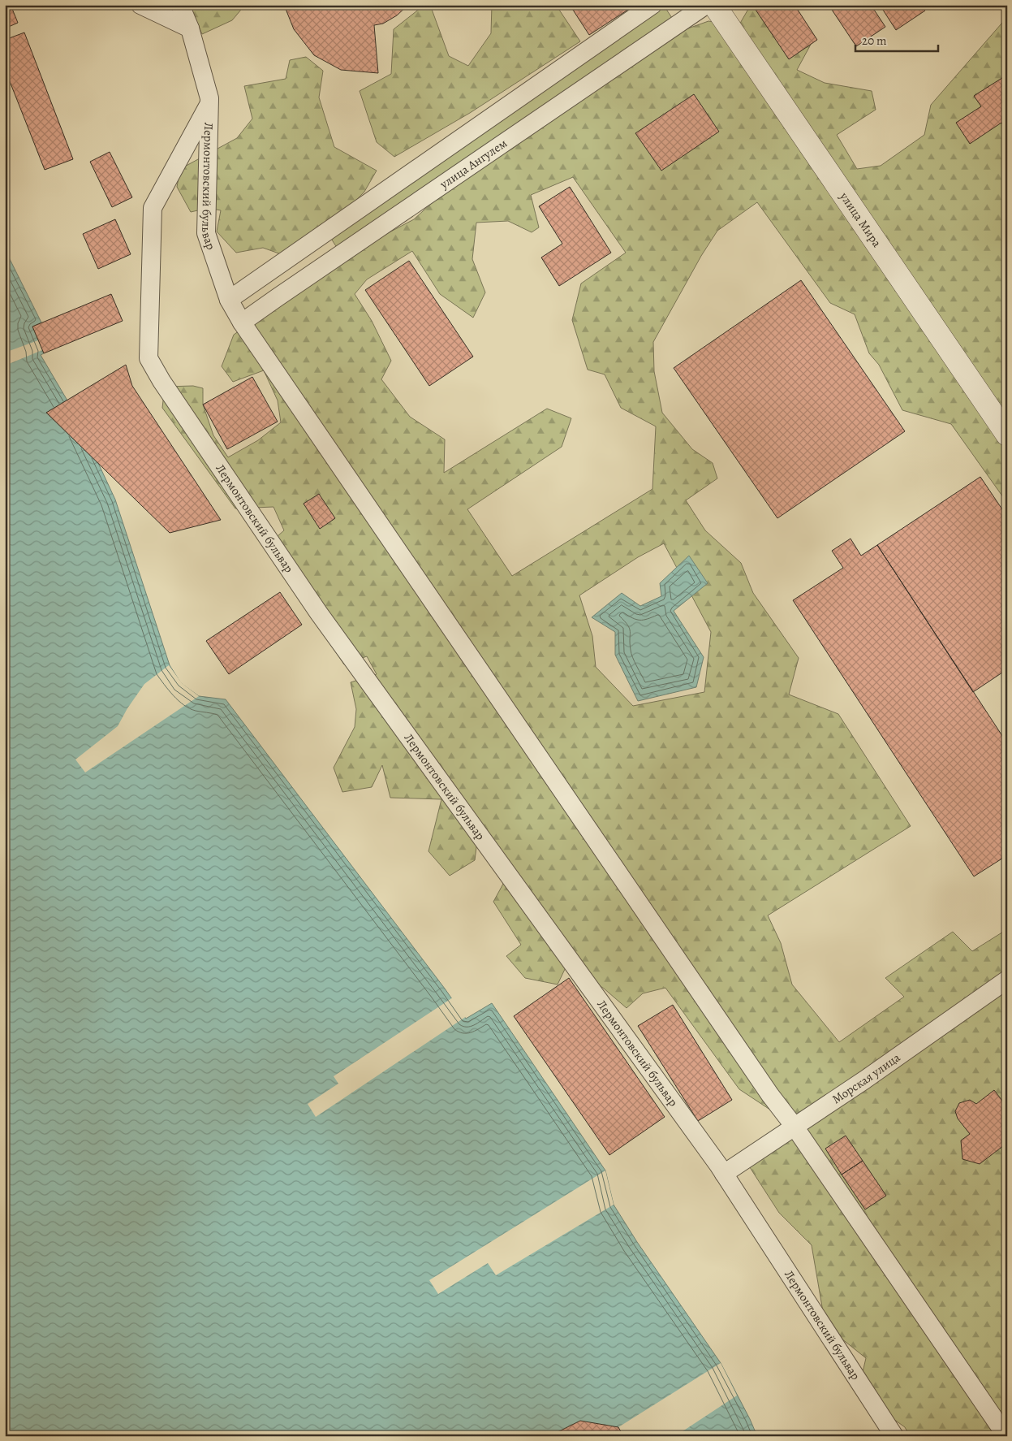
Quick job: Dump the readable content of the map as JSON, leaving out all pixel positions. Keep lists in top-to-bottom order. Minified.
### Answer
{"streets":{"street":["улица Ангулем","Лермонтовский бульвар","улица Мира","Морская улица"]},"crossings":[["улица Ангулем","Лермонтовский бульвар"],["Лермонтовский бульвар","Морская улица"]],"scale_bar":"20 m"}
